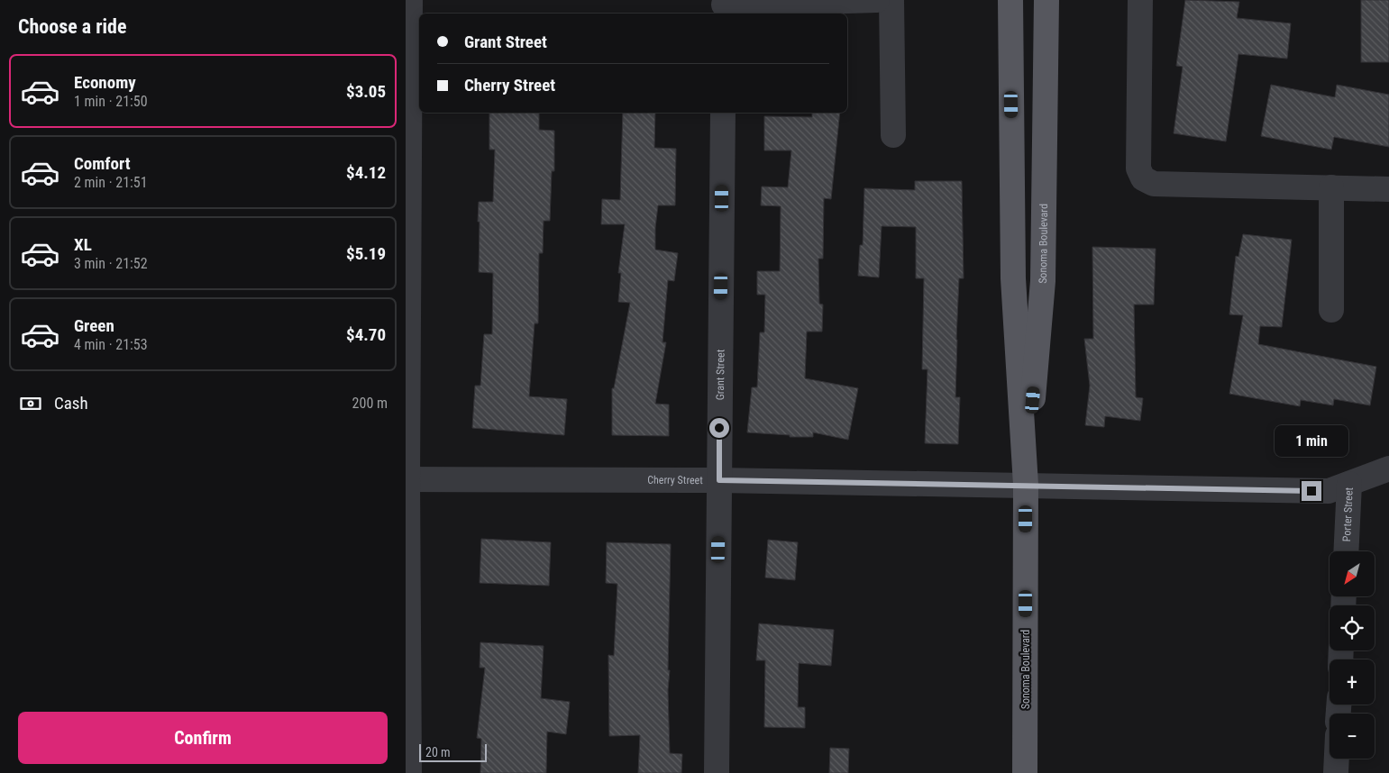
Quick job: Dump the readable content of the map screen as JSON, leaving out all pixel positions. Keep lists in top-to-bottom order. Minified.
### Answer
{"streets":{"main road":["Sonoma Boulevard"],"street":["Grant Street","Cherry Street","Porter Street"]},"crossings":[["Sonoma Boulevard","Cherry Street"],["Grant Street","Cherry Street"],["Cherry Street","Porter Street"]],"scale_bar":"20 m","north":"bottom left","page":{"heading":"Choose a ride","banner":["Grant Street","Cherry Street"],"list":[{"name":"Economy","note":"1 min · 21:50","value":"$3.05"},{"name":"Comfort","note":"2 min · 21:51","value":"$4.12"},{"name":"XL","note":"3 min · 21:52","value":"$5.19"},{"name":"Green","note":"4 min · 21:53","value":"$4.70"}],"pay":["Cash","200 m"],"bubble":"1 min","map_buttons":["+","−"],"buttons":"Confirm","scale":"20 m"}}
